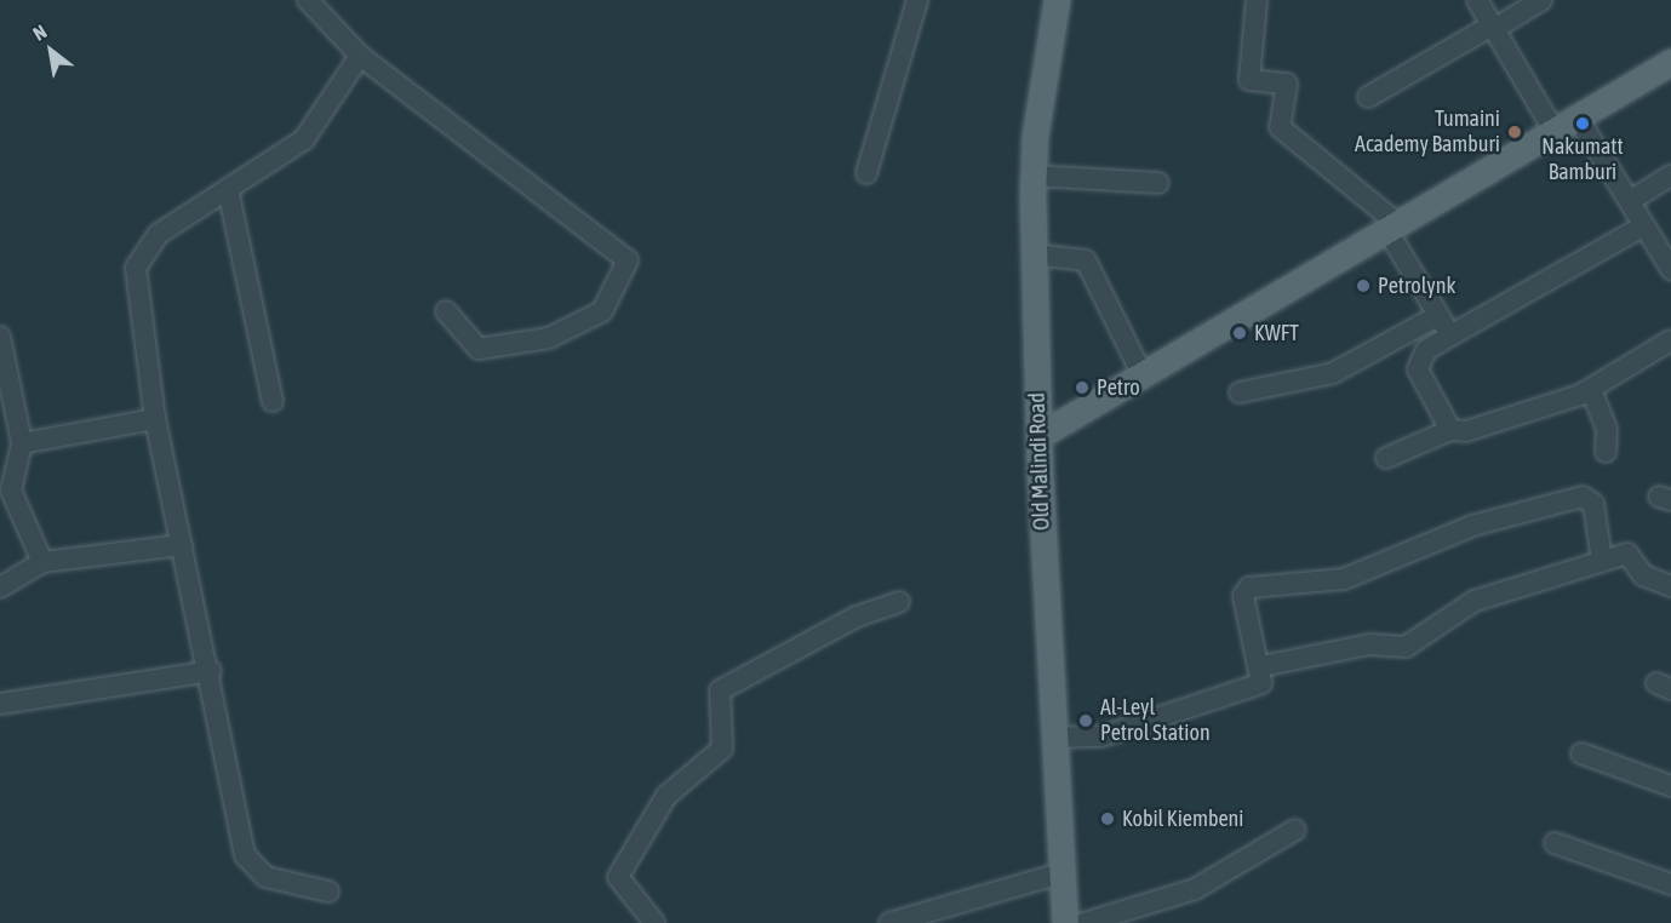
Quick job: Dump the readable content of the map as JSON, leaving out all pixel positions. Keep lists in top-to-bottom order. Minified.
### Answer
{"streets":{"main road":["Old Malindi Road"]},"places":["Nakumatt Bamburi","Tumaini Academy Bamburi","Petrolynk","KWFT","Petro","Al-Leyl Petrol Station","Kobil Kiembeni"],"north":"top left"}
